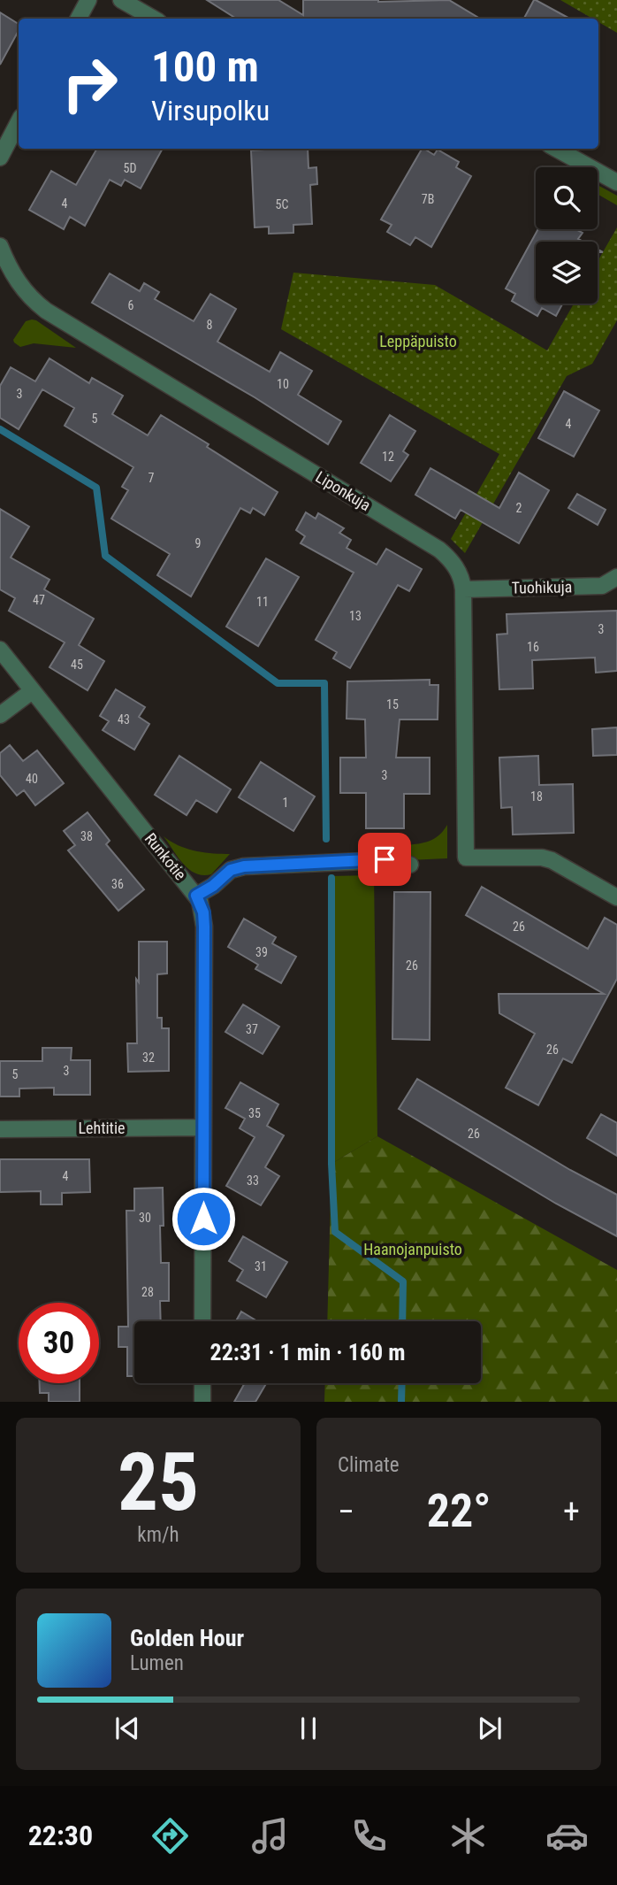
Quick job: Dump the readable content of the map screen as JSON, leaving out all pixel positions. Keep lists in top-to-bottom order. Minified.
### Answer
{"streets":{"street":["Liponkuja","Tuohikuja","Runkotie","Lehtitie"]},"crossings":[["Liponkuja","Tuohikuja"],["Runkotie","Lehtitie"]],"parks":["Leppäpuisto","Haanojanpuisto"],"house_numbers":["5D","7B","4","5C","6","8","10","3","5","4","12","7","2","9","47","11","13","3","16","45","15","43","3","40","18","1","38","36","26","39","26","37","26","32","3","5","35","26","4","33","30","31","28"],"page":{"turn":["100 m","Virsupolku"],"limit":"30","trip":"22:31 · 1 min · 160 m","tile":[["25","km/h"],"Climate"],"heat":["−","22°","+"],"song":["Golden Hour","Lumen"],"tabs":"22:30"}}
